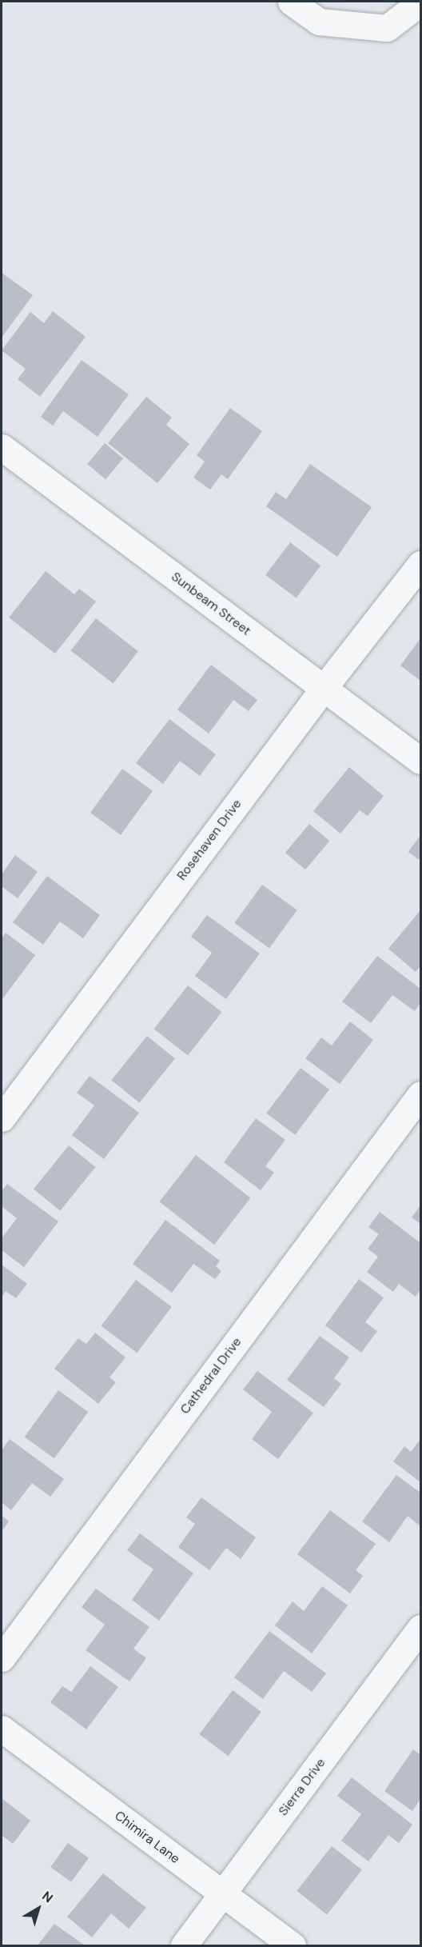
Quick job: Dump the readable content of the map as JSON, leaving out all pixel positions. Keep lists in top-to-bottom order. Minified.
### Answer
{"streets":{"street":["Sunbeam Street","Rosehaven Drive","Cathedral Drive","Sierra Drive","Chimira Lane"]},"crossings":[["Sunbeam Street","Rosehaven Drive"],["Sierra Drive","Chimira Lane"]],"north":"top right"}
